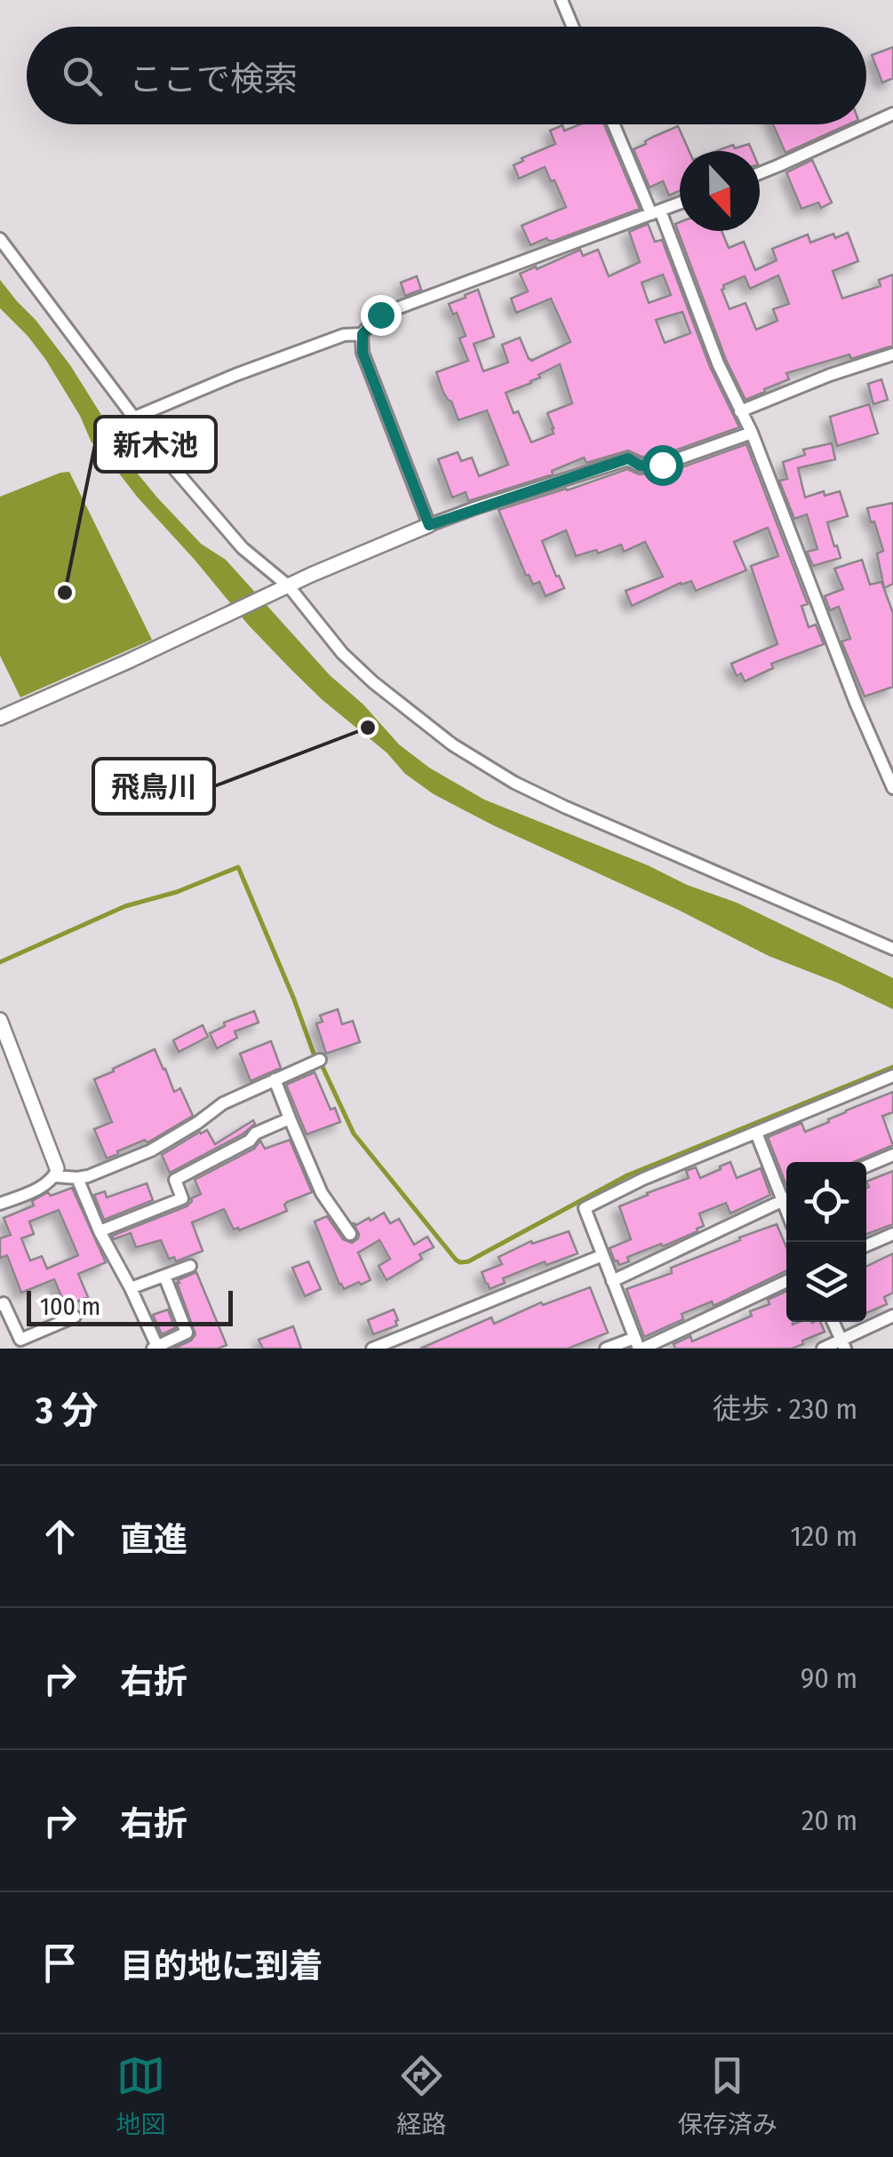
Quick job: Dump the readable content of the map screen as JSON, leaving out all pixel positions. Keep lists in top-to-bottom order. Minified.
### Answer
{"places":["新木池","飛鳥川"],"scale_bar":"100 m","north":"bottom","page":{"search":"ここで検索","scale":"100 m","heading":["3 分","徒歩 · 230 m"],"list":[["直進","120 m"],["右折","90 m"],["右折","20 m"],"目的地に到着"],"nav":["地図","経路","保存済み"]}}
